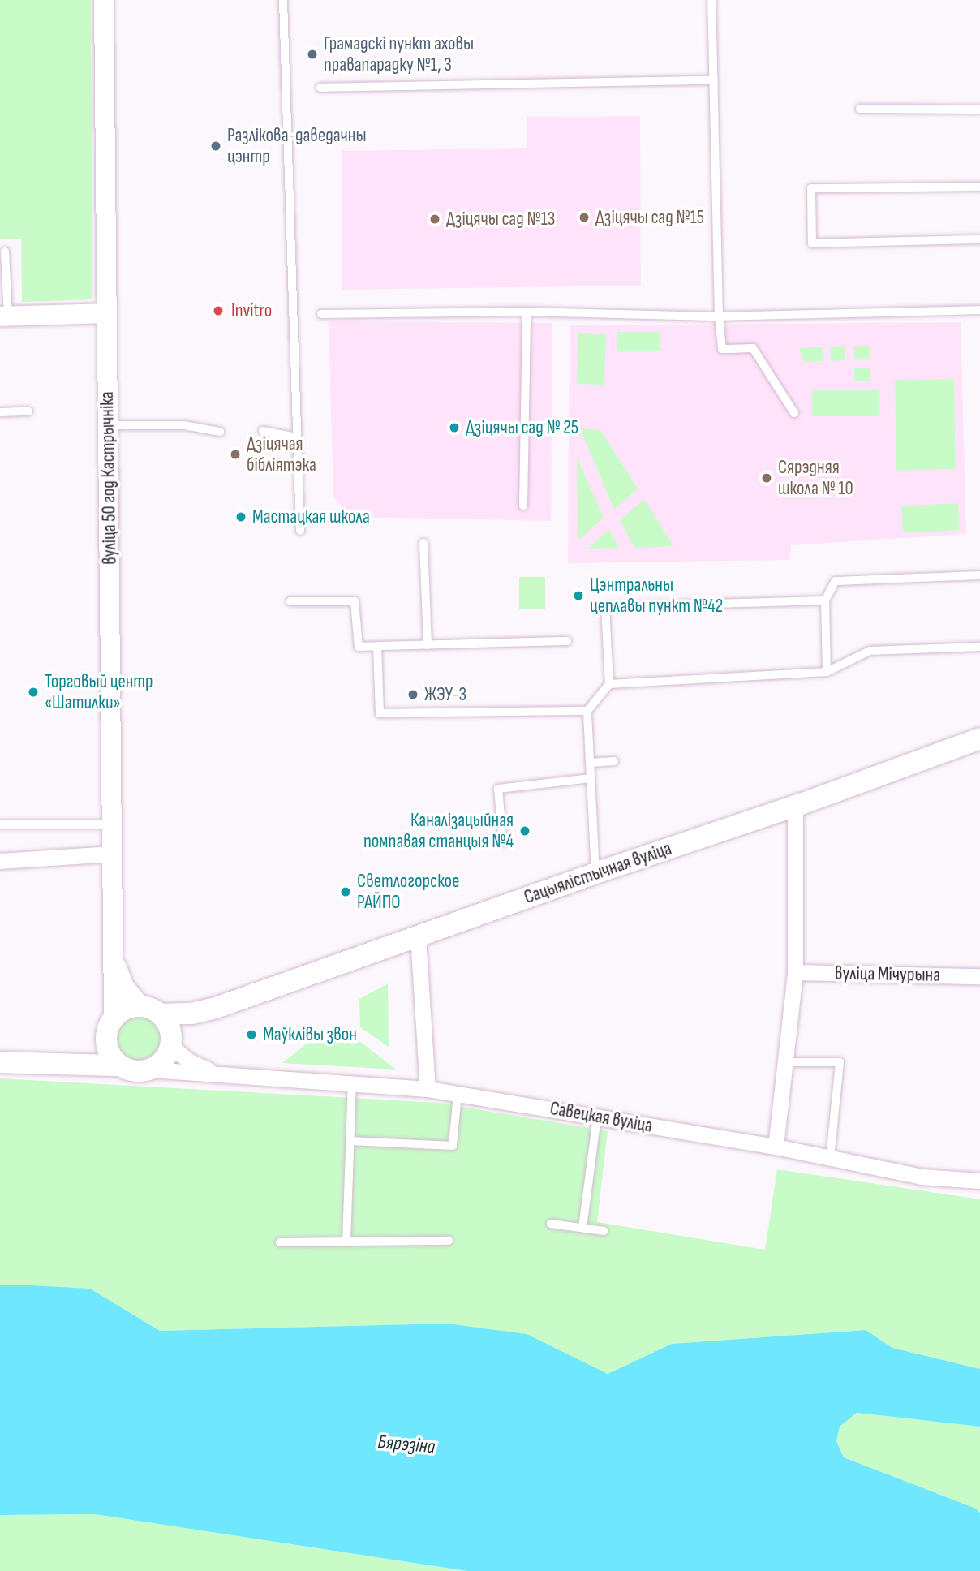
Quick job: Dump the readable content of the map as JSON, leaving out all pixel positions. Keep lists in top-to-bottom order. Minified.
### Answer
{"streets":{"main road":["Сацыялістычная вуліца"],"street":["вуліца 50 год Кастрычніка","вуліца Мічурына","Савецкая вуліца"]},"crossings":[["вуліца 50 год Кастрычніка","Сацыялістычная вуліца"],["вуліца 50 год Кастрычніка","Савецкая вуліца"],["Сацыялістычная вуліца","Савецкая вуліца"]],"water":["Бярэзіна"],"places":["Грамадскі пункт аховы правапарадку №1, 3","Разлікова-даведачны цэнтр","Дзіцячы сад №15","Дзіцячы сад №13","Invitro","Дзіцячы сад № 25","Дзіцячая бібліятэка","Сярэдняя школа № 10","Мастацкая школа","Цэнтральны цеплавы пункт №42","Торговый центр «Шатилки»","ЖЭУ-3","Каналізацыйная помпавая станцыя №4","Светлогорское РАЙПО","Маўклівы звон"]}
